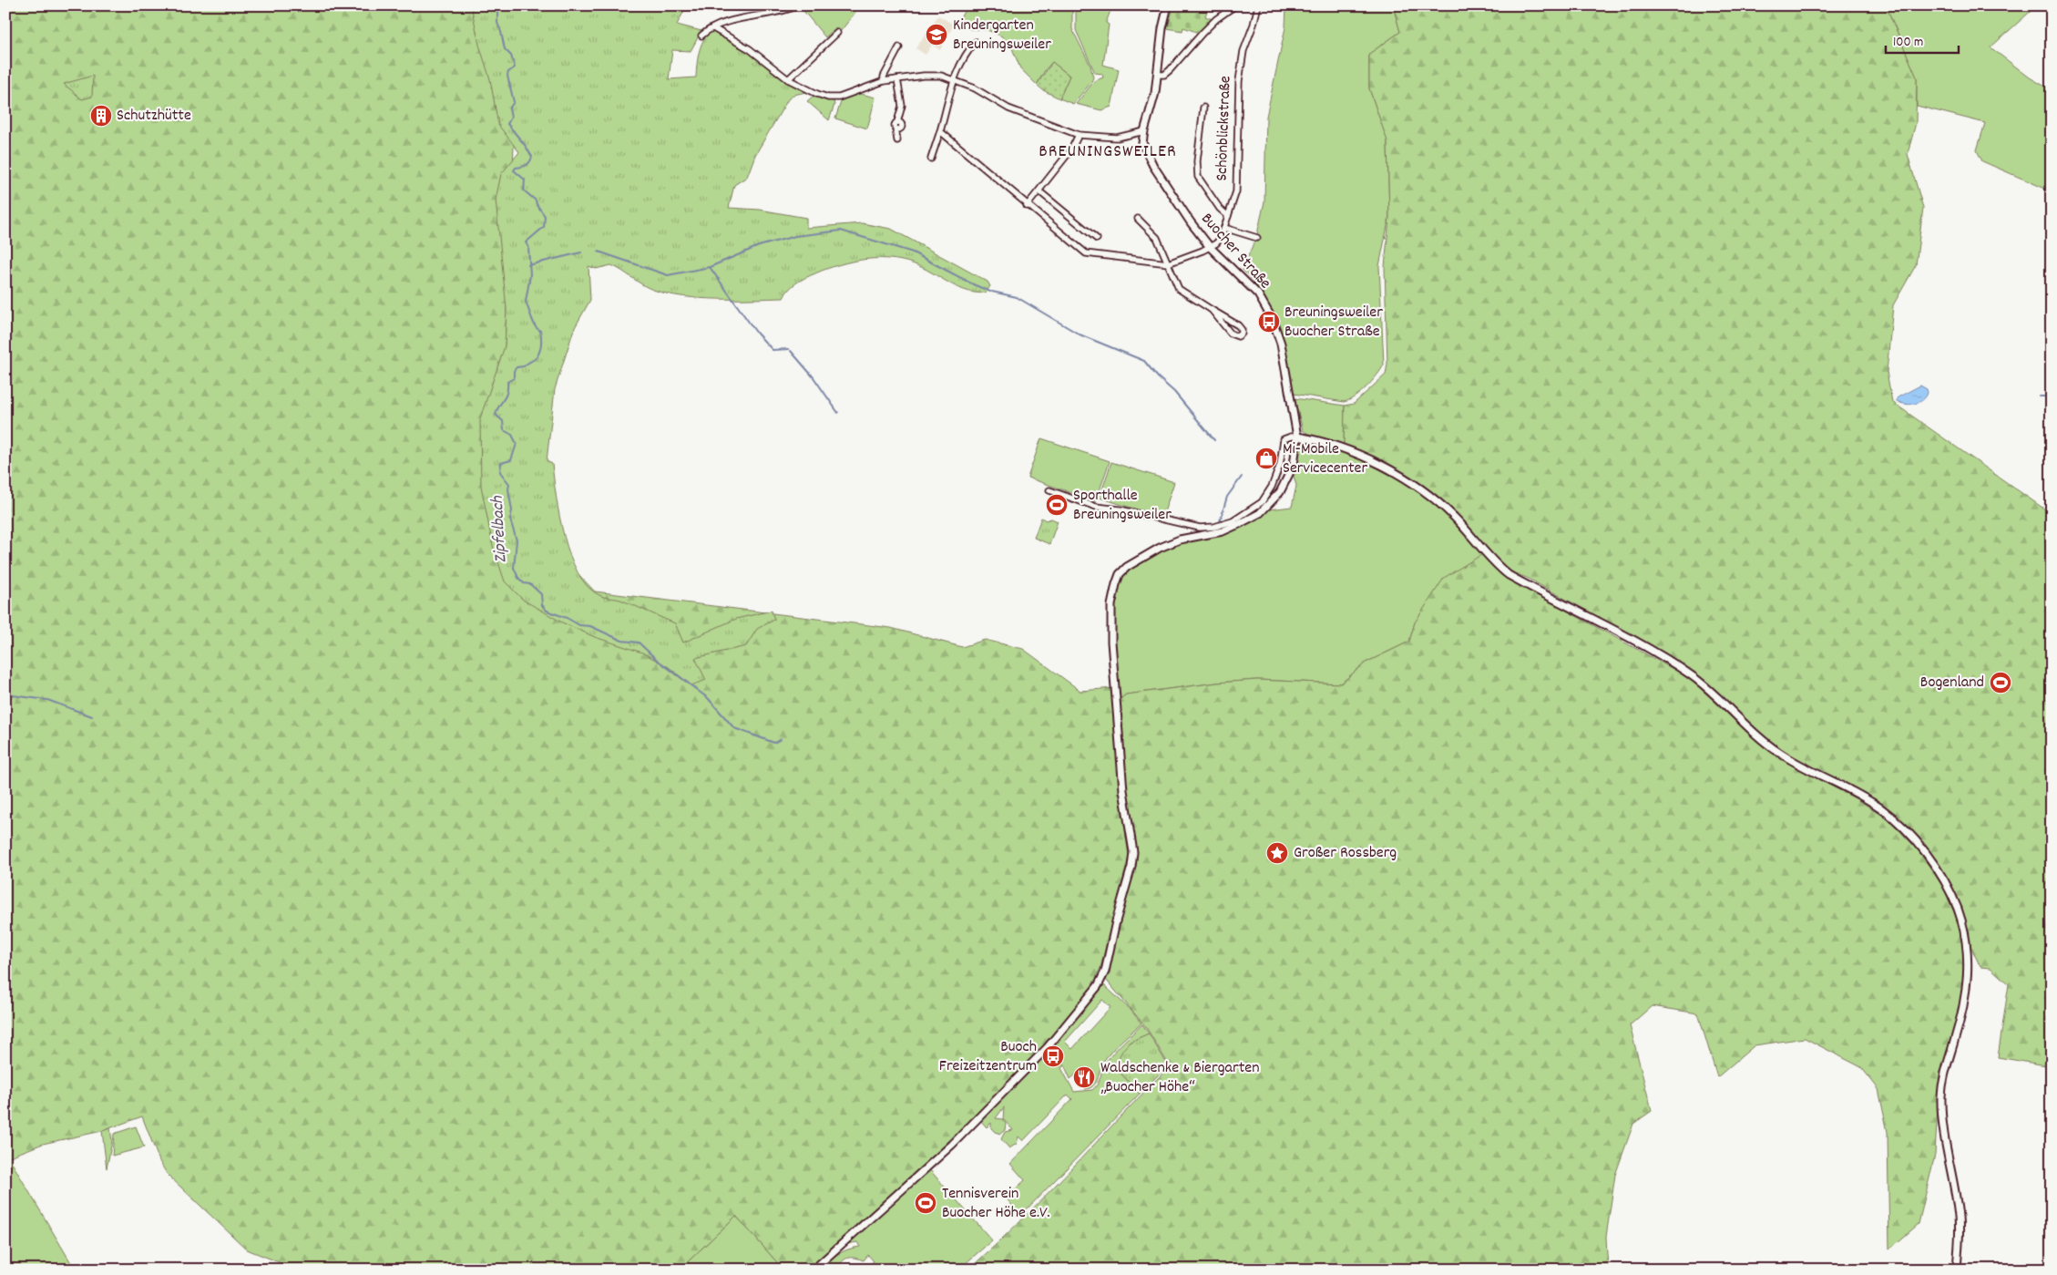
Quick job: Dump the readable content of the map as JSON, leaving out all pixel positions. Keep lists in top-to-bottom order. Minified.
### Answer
{"streets":{"street":["Schönblickstraße","Buocher Straße"]},"crossings":[["Schönblickstraße","Buocher Straße"]],"districts":["BREUNINGSWEILER"],"water":["Zipfelbach"],"places":{"school or university":["Kindergarten Breuningsweiler"],"building":["Schutzhütte"],"bus stop":["Breuningsweiler Buocher Straße","Buoch Freizeitzentrum"],"shop":["Mi-Mobile Servicecenter"],"sports":["Sporthalle Breuningsweiler","Bogenland","Tennisverein Buocher Höhe e.V."],"place":["Großer Rossberg"],"restaurant":["Waldschenke & Biergarten „Buocher Höhe“"]},"scale_bar":"100 m"}
